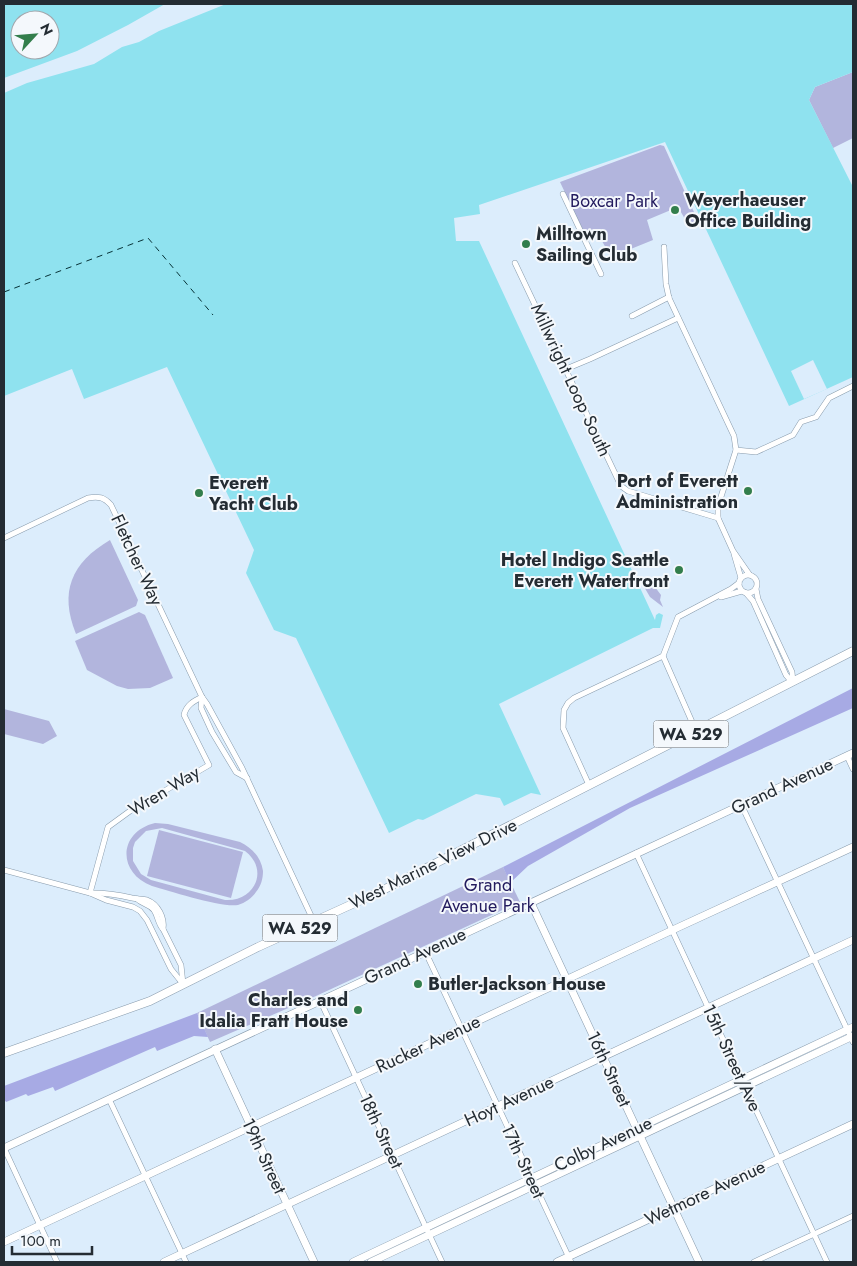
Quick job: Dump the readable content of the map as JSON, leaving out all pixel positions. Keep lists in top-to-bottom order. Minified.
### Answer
{"streets":{"main road":["WA 529","West Marine View Drive"],"street":["Millwright Loop South","Fletcher Way","Grand Avenue","Wren Way","Rucker Avenue","15th Street/Ave","16th Street","Hoyt Avenue","18th Street","Colby Avenue","19th Street","17th Street","Wetmore Avenue"]},"crossings":[["Fletcher Way","Wren Way"],["Grand Avenue","15th Street/Ave"],["Grand Avenue","16th Street"],["Grand Avenue","18th Street"],["Grand Avenue","19th Street"],["Grand Avenue","17th Street"],["Rucker Avenue","15th Street/Ave"],["Rucker Avenue","16th Street"],["Rucker Avenue","18th Street"],["Rucker Avenue","19th Street"],["Rucker Avenue","17th Street"],["15th Street/Ave","Hoyt Avenue"],["15th Street/Ave","Colby Avenue"],["15th Street/Ave","Wetmore Avenue"],["16th Street","Hoyt Avenue"],["16th Street","Colby Avenue"],["16th Street","Wetmore Avenue"],["Hoyt Avenue","18th Street"],["Hoyt Avenue","19th Street"],["Hoyt Avenue","17th Street"],["18th Street","Colby Avenue"],["Colby Avenue","17th Street"],["17th Street","Wetmore Avenue"]],"parks":["Boxcar Park","Grand Avenue Park"],"places":["Weyerhaeuser Office Building","Milltown Sailing Club","Port of Everett Administration","Everett Yacht Club","Hotel Indigo Seattle Everett Waterfront","Butler-Jackson House","Charles and Idalia Fratt House"],"scale_bar":"100 m","north":"top right"}
